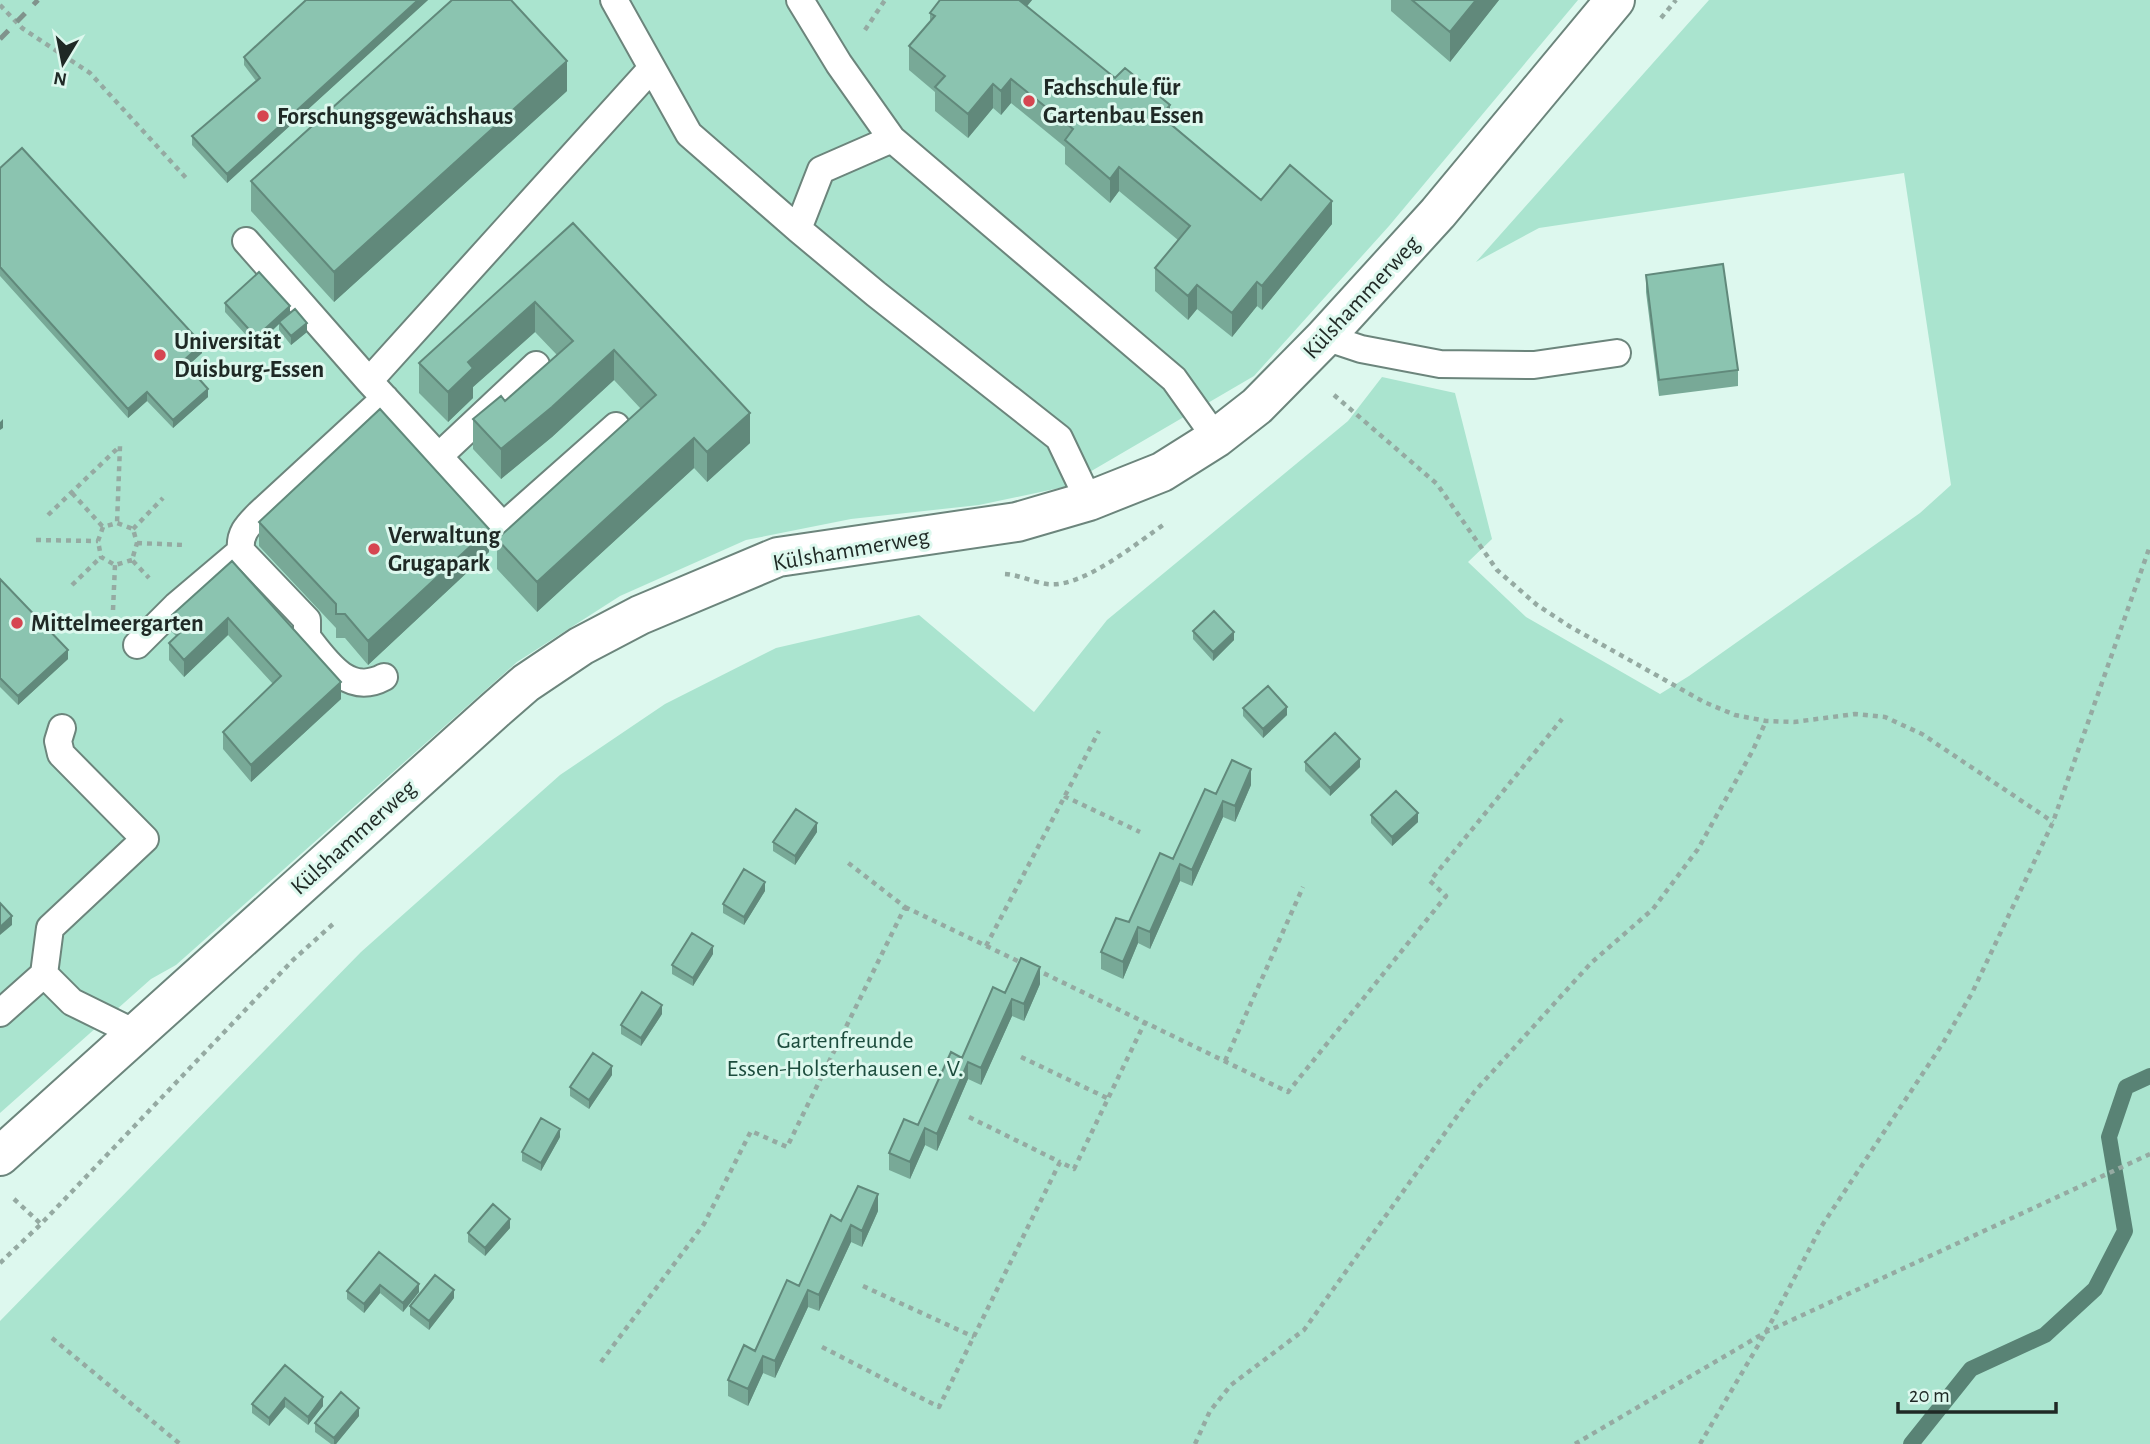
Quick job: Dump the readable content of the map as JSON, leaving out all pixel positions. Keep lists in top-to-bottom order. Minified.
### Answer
{"streets":{"street":["Külshammerweg"]},"parks":["Gartenfreunde Essen-Holsterhausen e. V."],"places":["Fachschule für Gartenbau Essen","Forschungsgewächshaus","Universität Duisburg-Essen","Verwaltung Grugapark","Mittelmeergarten"],"scale_bar":"20 m","north":"bottom"}
